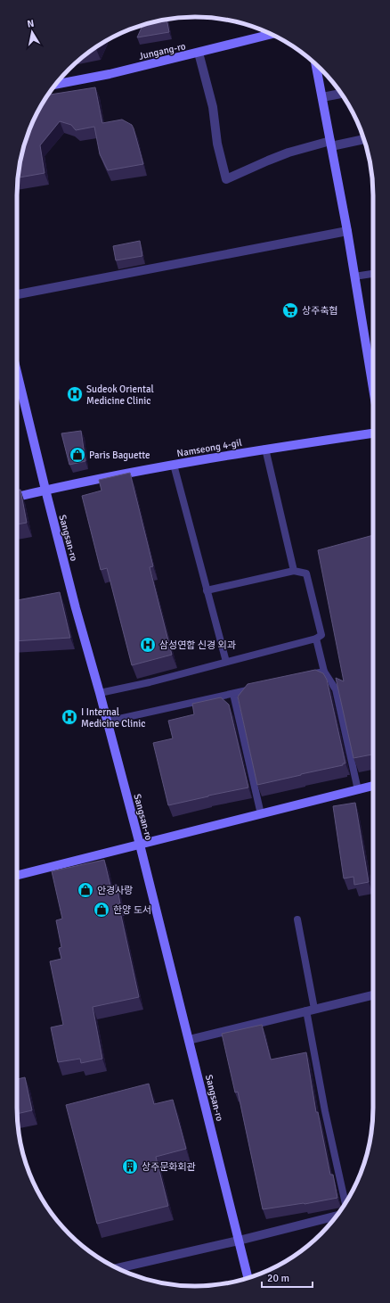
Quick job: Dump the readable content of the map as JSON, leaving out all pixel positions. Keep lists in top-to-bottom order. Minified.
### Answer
{"streets":{"street":["Jungang-ro","Namseong 4-gil","Sangsan-ro"]},"crossings":[["Namseong 4-gil","Sangsan-ro"]],"places":{"supermarket":["상주축협"],"hospital":["Sudeok Oriental Medicine Clinic","삼성연합 신경 외과","I Internal Medicine Clinic"],"shop":["Paris Baguette","안경사랑","한양 도서"],"building":["상주문화회관"]},"scale_bar":"20 m","north":"top"}
